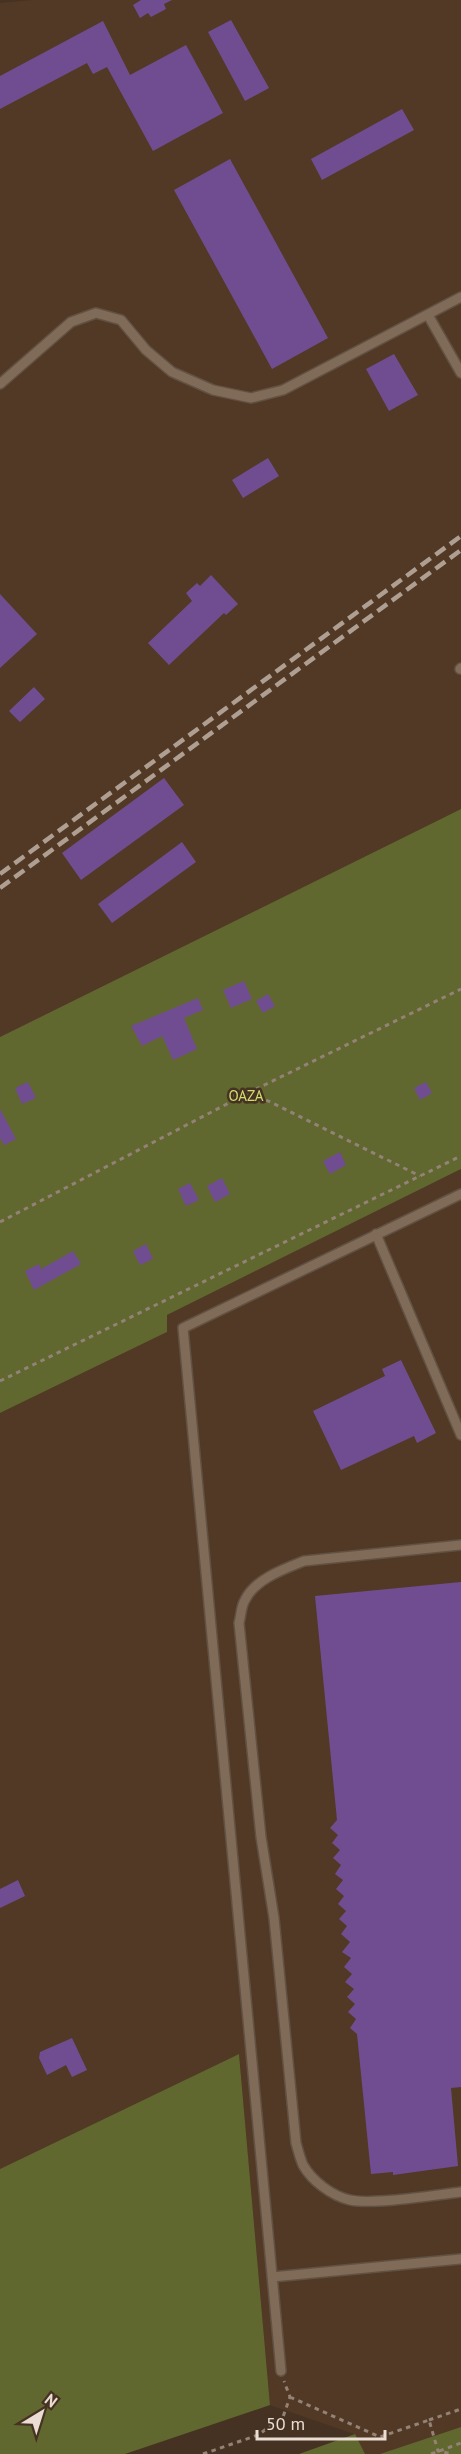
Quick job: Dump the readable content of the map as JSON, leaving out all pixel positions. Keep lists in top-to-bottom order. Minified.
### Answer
{"parks":["OAZA"],"scale_bar":"50 m","north":"top right"}
